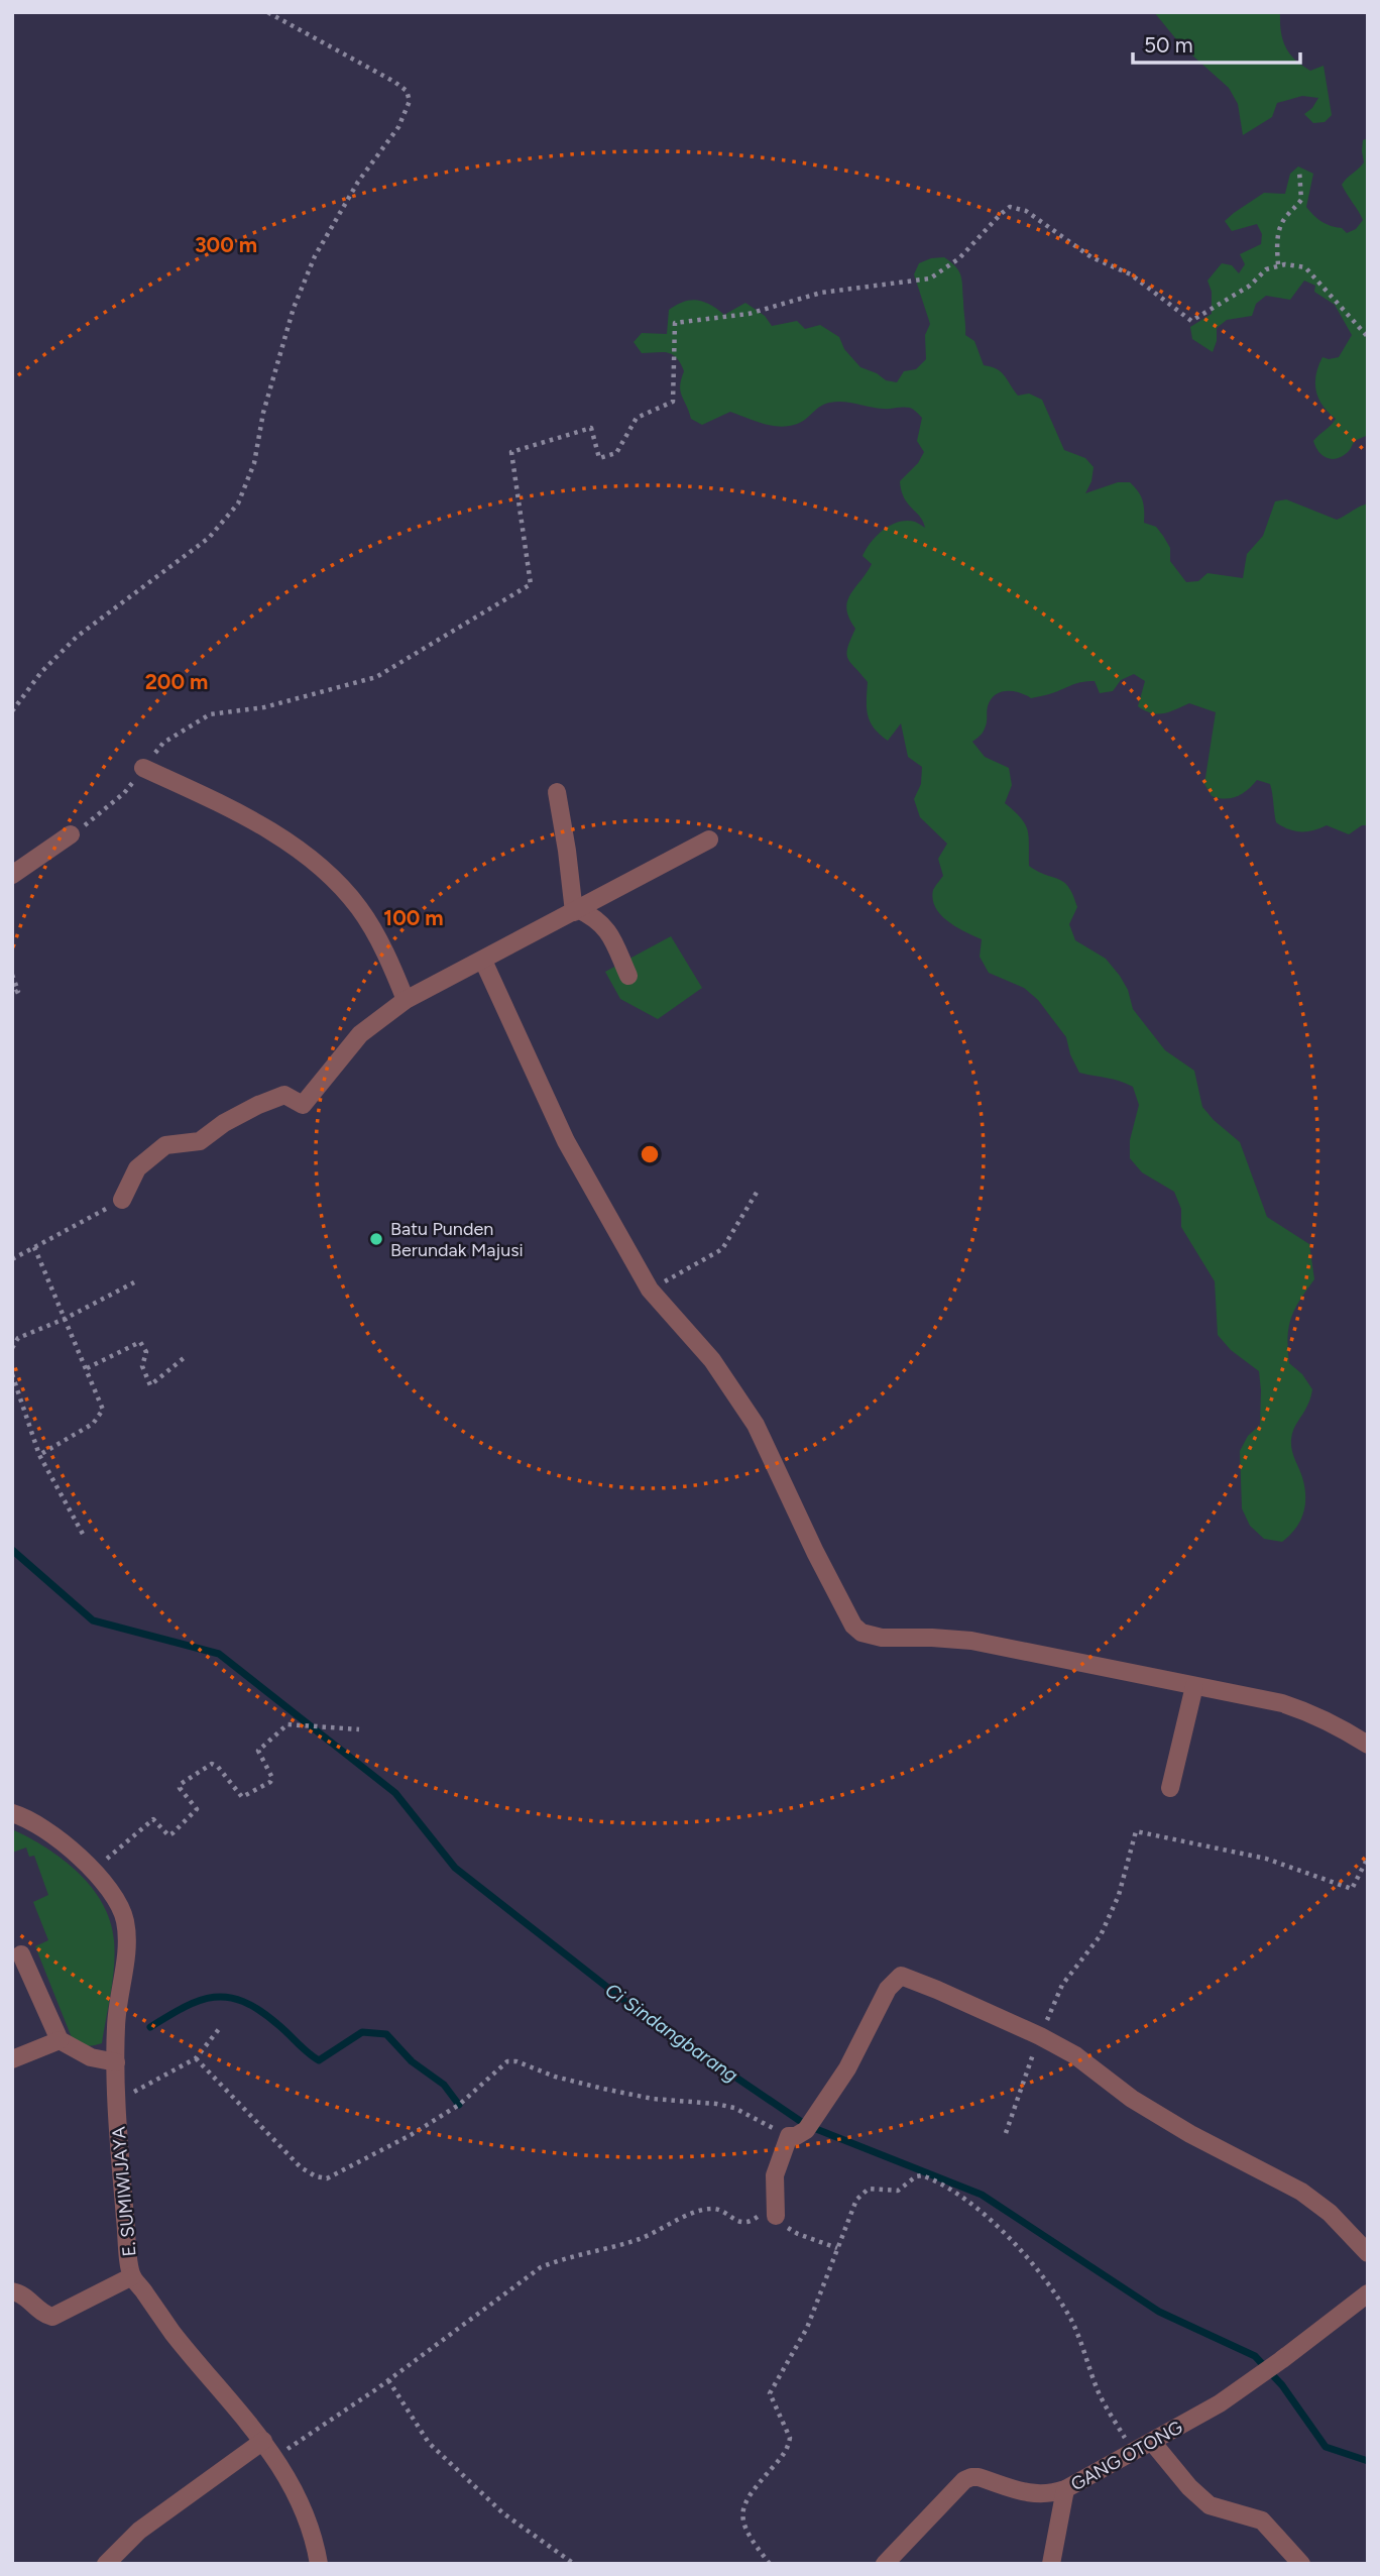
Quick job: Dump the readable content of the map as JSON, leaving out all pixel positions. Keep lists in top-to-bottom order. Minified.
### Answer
{"streets":{"street":["E. SUMIWIJAYA","GANG OTONG"]},"water":["Ci Sindangbarang"],"places":["Batu Punden Berundak Majusi"],"scale_bar":"50 m","rings":["300 m","200 m","100 m"]}
